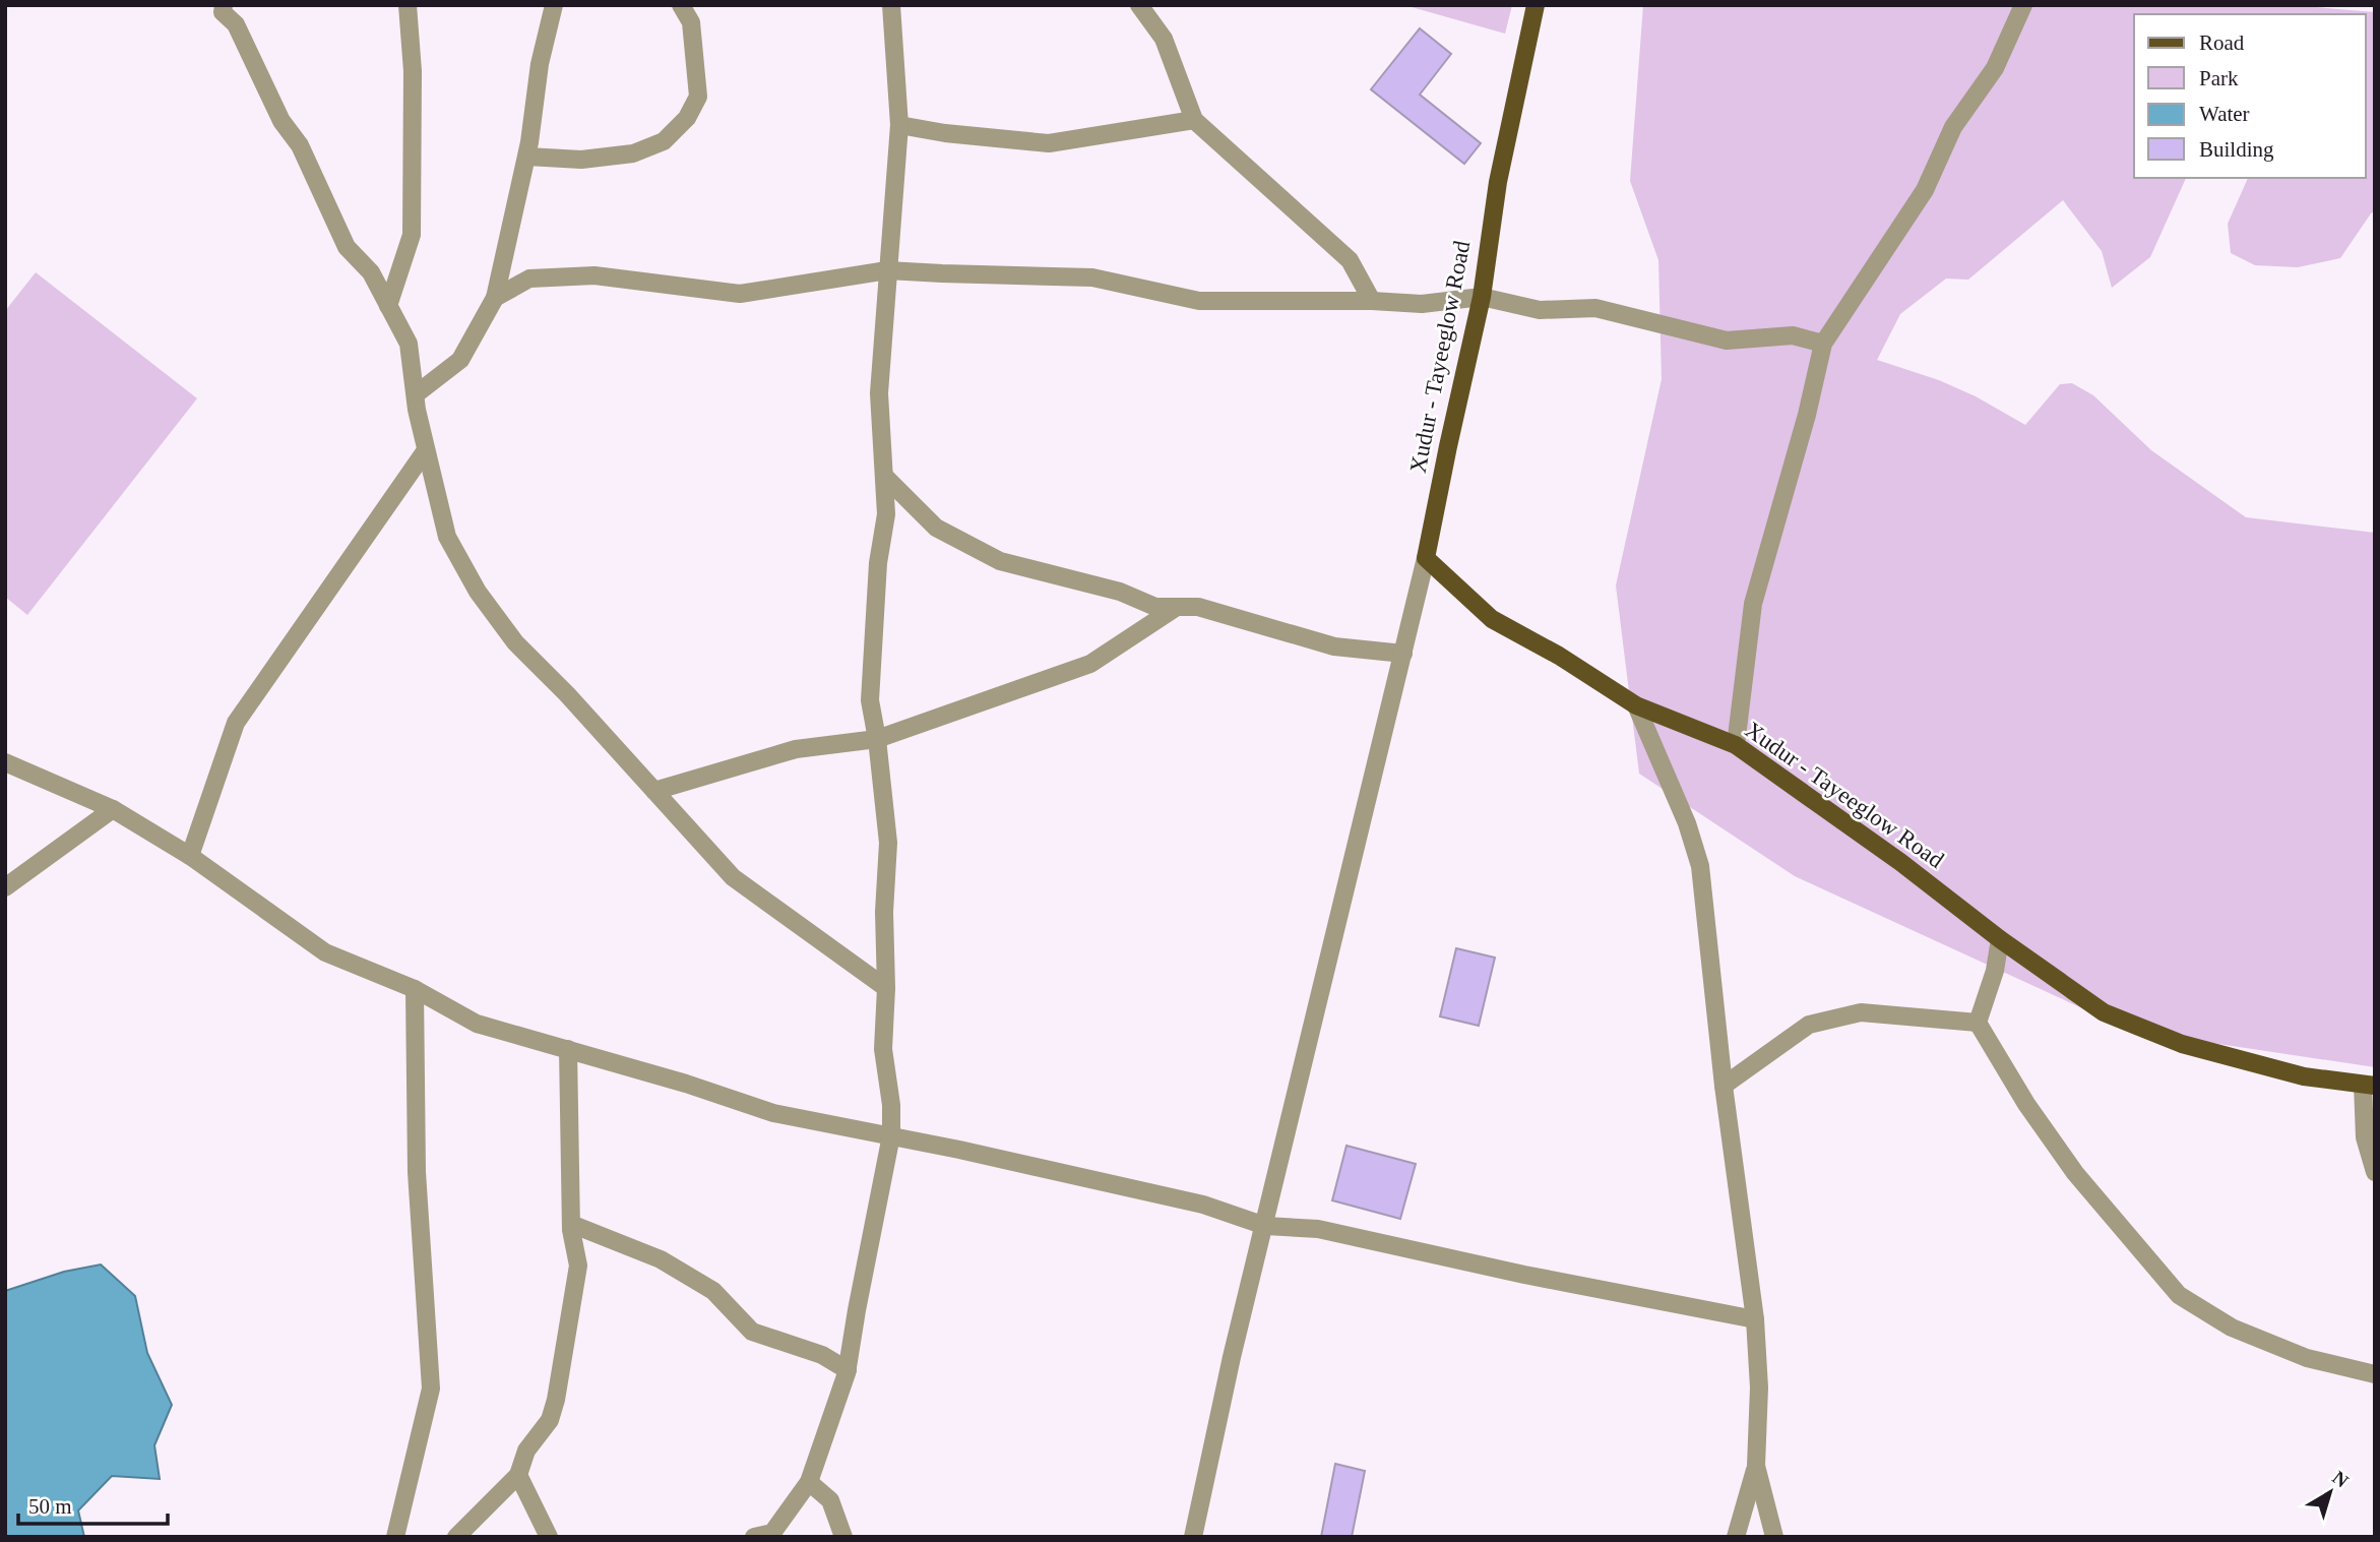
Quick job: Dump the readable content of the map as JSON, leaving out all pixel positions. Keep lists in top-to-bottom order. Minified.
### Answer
{"streets":{"main road":["Xudur - Tayeeglow Road"]},"legend":["Road","Park","Water","Building"],"scale_bar":"50 m","north":"top right"}
